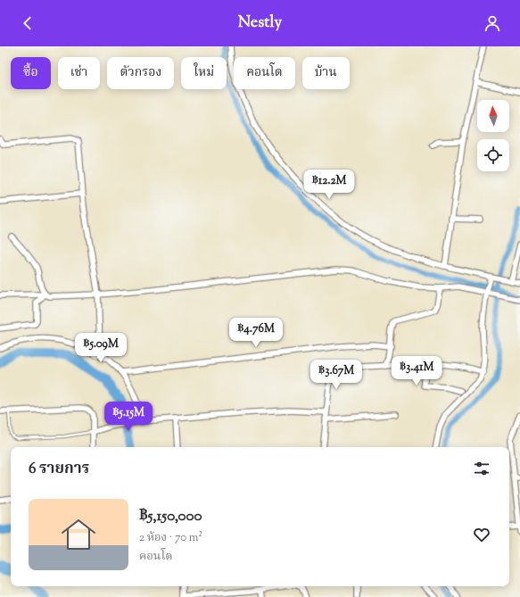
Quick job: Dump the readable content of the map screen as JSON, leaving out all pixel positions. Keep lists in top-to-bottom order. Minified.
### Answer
{"north":"top","page":{"header":"Nestly","chip":["ซื้อ","เช่า","ตัวกรอง","ใหม่","คอนโด","บ้าน"],"price":["฿12.2M","฿4.76M","฿5.09M","฿3.41M","฿3.67M","฿5.15M"],"heading":"6 รายการ","list":[{"name":"฿5,150,000","note":"2 ห้อง · 70 m² · คอนโด"}]}}
